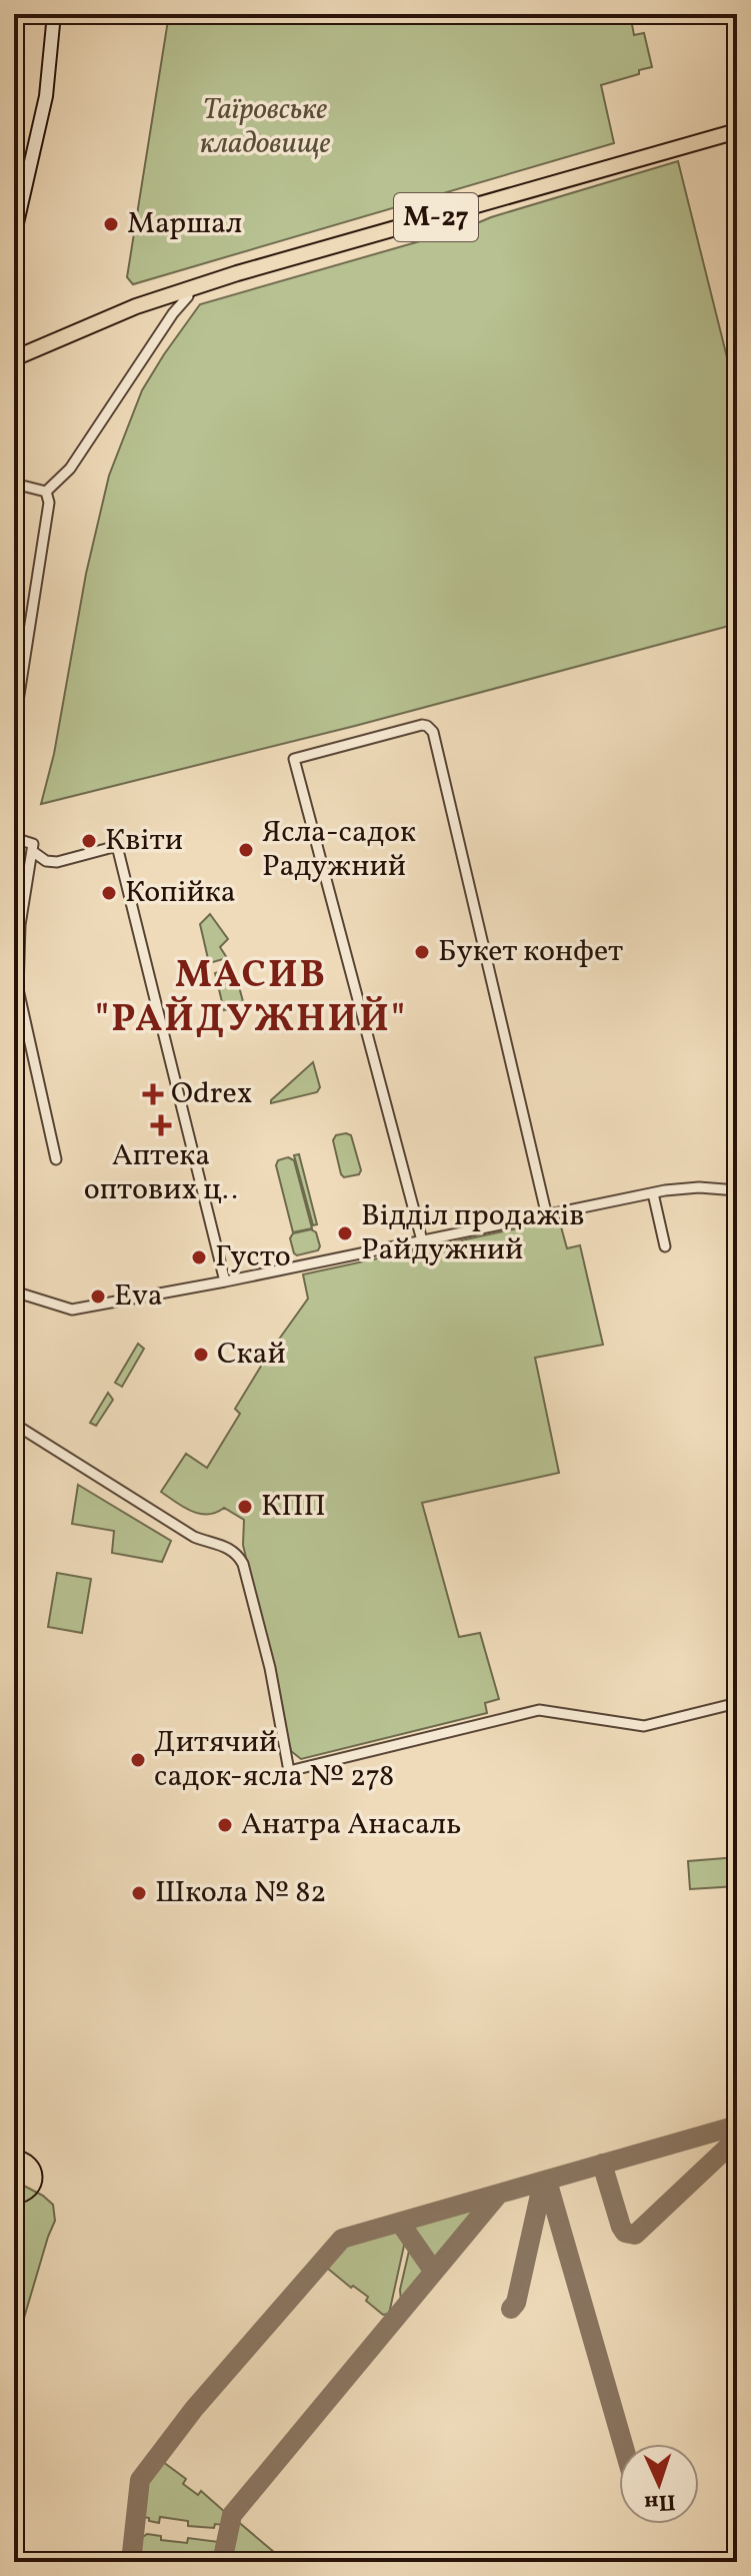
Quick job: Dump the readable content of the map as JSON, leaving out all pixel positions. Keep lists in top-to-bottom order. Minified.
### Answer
{"streets":{"main road":["М-27"]},"districts":["МАСИВ \"РАЙДУЖНИЙ\""],"parks":["Таїровське кладовище"],"places":{"other":["Маршал","Квіти","Ясла-садок Радужний","Копійка","Букет конфет","Відділ продажів Райдужний","Густо","Eva","Скай","КПП","Дитячий садок-ясла № 278","Анатра Анасаль","Школа № 82"],"health":["Odrex","Аптека оптових ц‥"]},"north":"bottom"}
